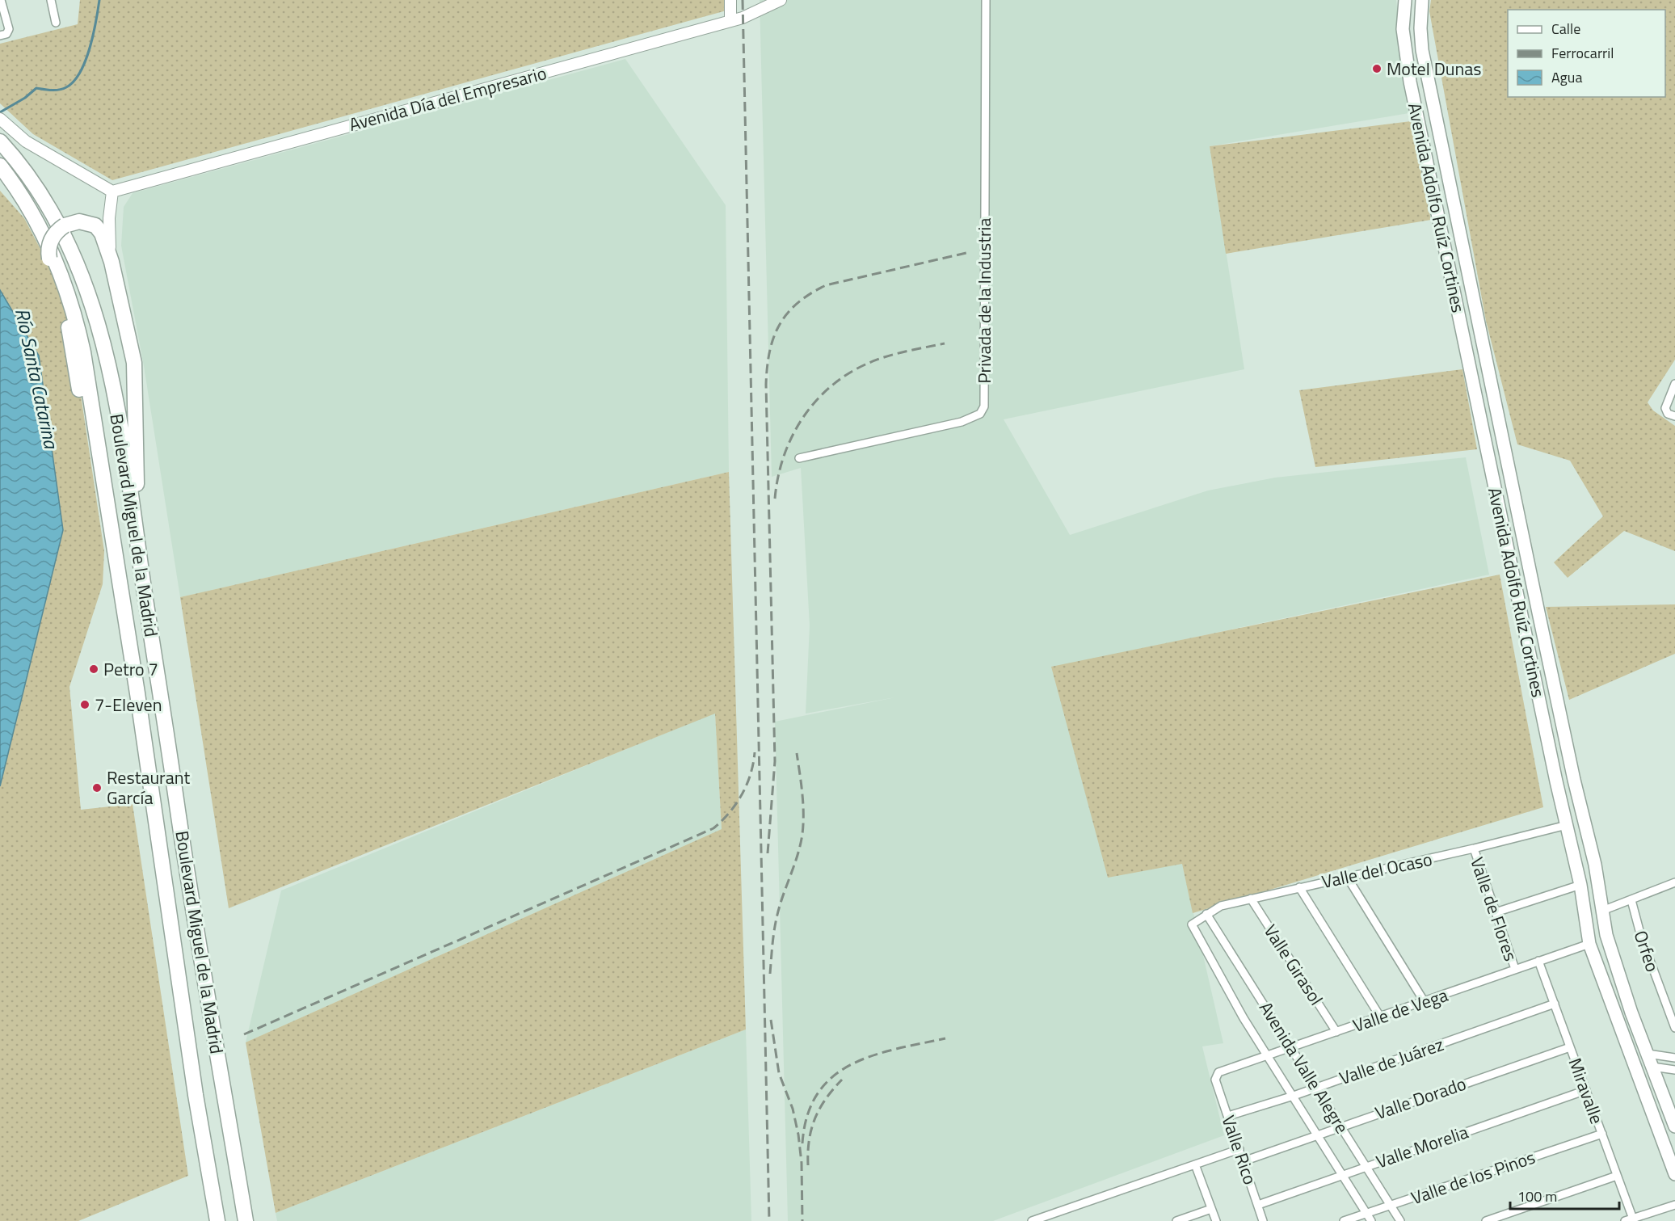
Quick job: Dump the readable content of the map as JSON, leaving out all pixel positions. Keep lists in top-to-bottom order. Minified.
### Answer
{"streets":{"highway":["Boulevard Miguel de la Madrid"],"main road":["Avenida Adolfo Ruíz Cortines"],"street":["Avenida Día del Empresario","Privada de la Industria","Valle del Ocaso","Valle de Flores","Orfeo","Valle Girasol","Valle de Vega","Valle de Juárez","Avenida Valle Alegre","Miravalle","Valle Dorado","Valle Morelia","Valle Rico","Valle de los Pinos"]},"crossings":[["Avenida Adolfo Ruíz Cortines","Valle del Ocaso"],["Avenida Adolfo Ruíz Cortines","Valle de Vega"],["Valle del Ocaso","Valle de Flores"],["Valle del Ocaso","Valle Girasol"],["Valle del Ocaso","Avenida Valle Alegre"],["Valle de Flores","Valle de Vega"],["Valle Girasol","Valle de Vega"],["Valle de Vega","Avenida Valle Alegre"],["Valle de Vega","Miravalle"],["Valle de Vega","Valle Rico"],["Valle de Juárez","Avenida Valle Alegre"],["Valle de Juárez","Miravalle"],["Valle de Juárez","Valle Rico"],["Avenida Valle Alegre","Valle Dorado"],["Avenida Valle Alegre","Valle Morelia"],["Avenida Valle Alegre","Valle de los Pinos"],["Miravalle","Valle Dorado"],["Miravalle","Valle Morelia"],["Miravalle","Valle de los Pinos"],["Valle Dorado","Valle Rico"],["Valle Morelia","Valle Rico"]],"water":["Río Santa Catarina"],"places":["Motel Dunas","Petro 7","7-Eleven","Restaurant García"],"legend":["Calle","Ferrocarril","Agua"],"scale_bar":"100 m"}
